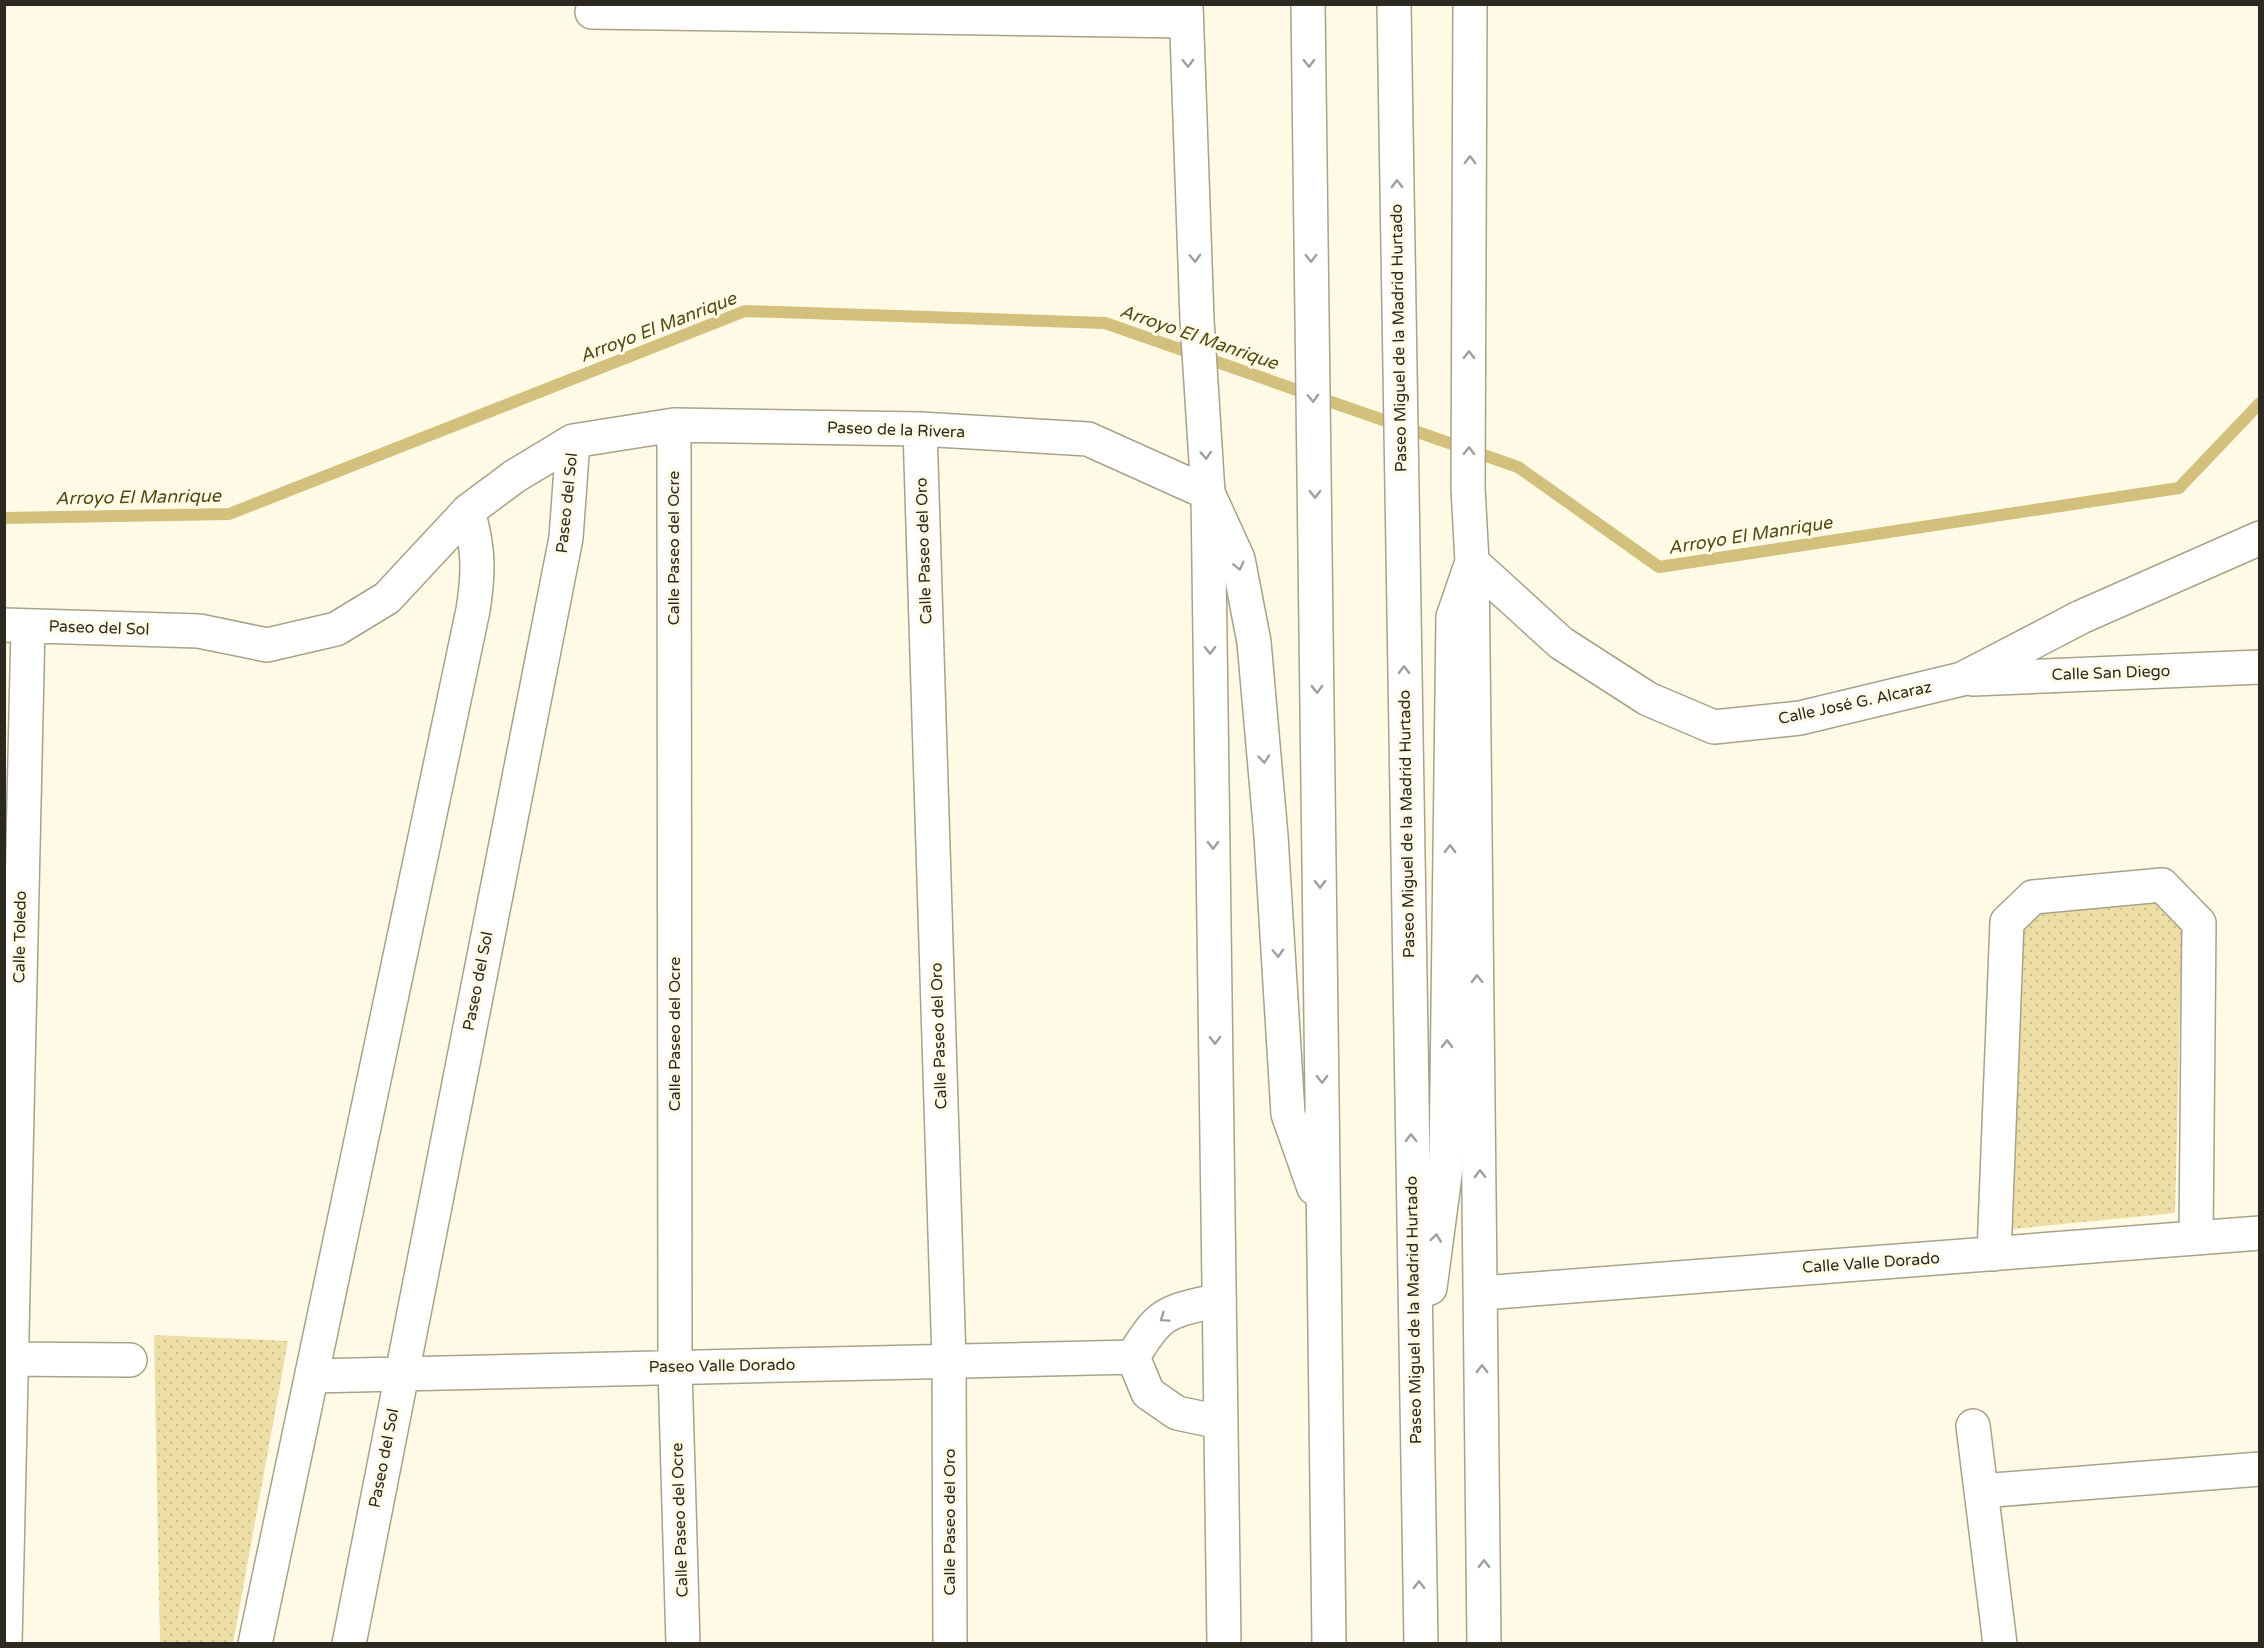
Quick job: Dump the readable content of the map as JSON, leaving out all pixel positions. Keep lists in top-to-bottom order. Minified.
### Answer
{"streets":{"main road":["Paseo Miguel de la Madrid Hurtado","Paseo de la Rivera","Paseo del Sol","Calle Paseo del Ocre","Calle Paseo del Oro","Calle San Diego","Calle José G. Alcaraz","Calle Toledo","Calle Valle Dorado","Paseo Valle Dorado"]},"crossings":[["Paseo de la Rivera","Paseo del Sol"],["Paseo de la Rivera","Calle Paseo del Ocre"],["Paseo de la Rivera","Calle Paseo del Oro"],["Paseo del Sol","Calle Toledo"],["Paseo del Sol","Paseo Valle Dorado"],["Calle Paseo del Ocre","Paseo Valle Dorado"],["Calle Paseo del Oro","Paseo Valle Dorado"],["Calle San Diego","Calle José G. Alcaraz"]],"water":["Arroyo El Manrique"]}
